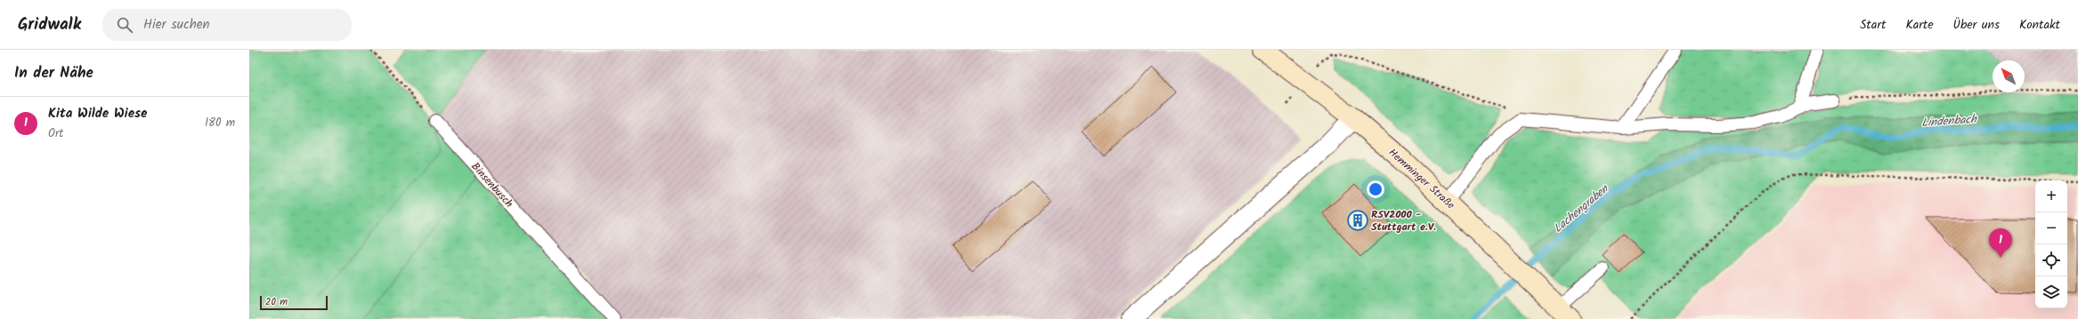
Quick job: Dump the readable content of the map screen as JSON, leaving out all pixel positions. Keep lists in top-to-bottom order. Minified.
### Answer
{"streets":{"main road":["Hemminger Straße"],"lane":["Binsenbusch"]},"water":["Lindenbach","Lachengraben"],"places":{"building":["RSV2000 - Stuttgart e.V."]},"scale_bar":"20 m","north":"top left","page":{"header":"Gridwalk","search":"Hier suchen","nav":["Start","Karte","Über uns","Kontakt"],"heading":"In der Nähe","list":[{"mark":"1","name":"Kita Wilde Wiese","note":"Ort","value":"180 m"}],"map_buttons":["+","−"],"pins":"1","scale":"20 m"}}
